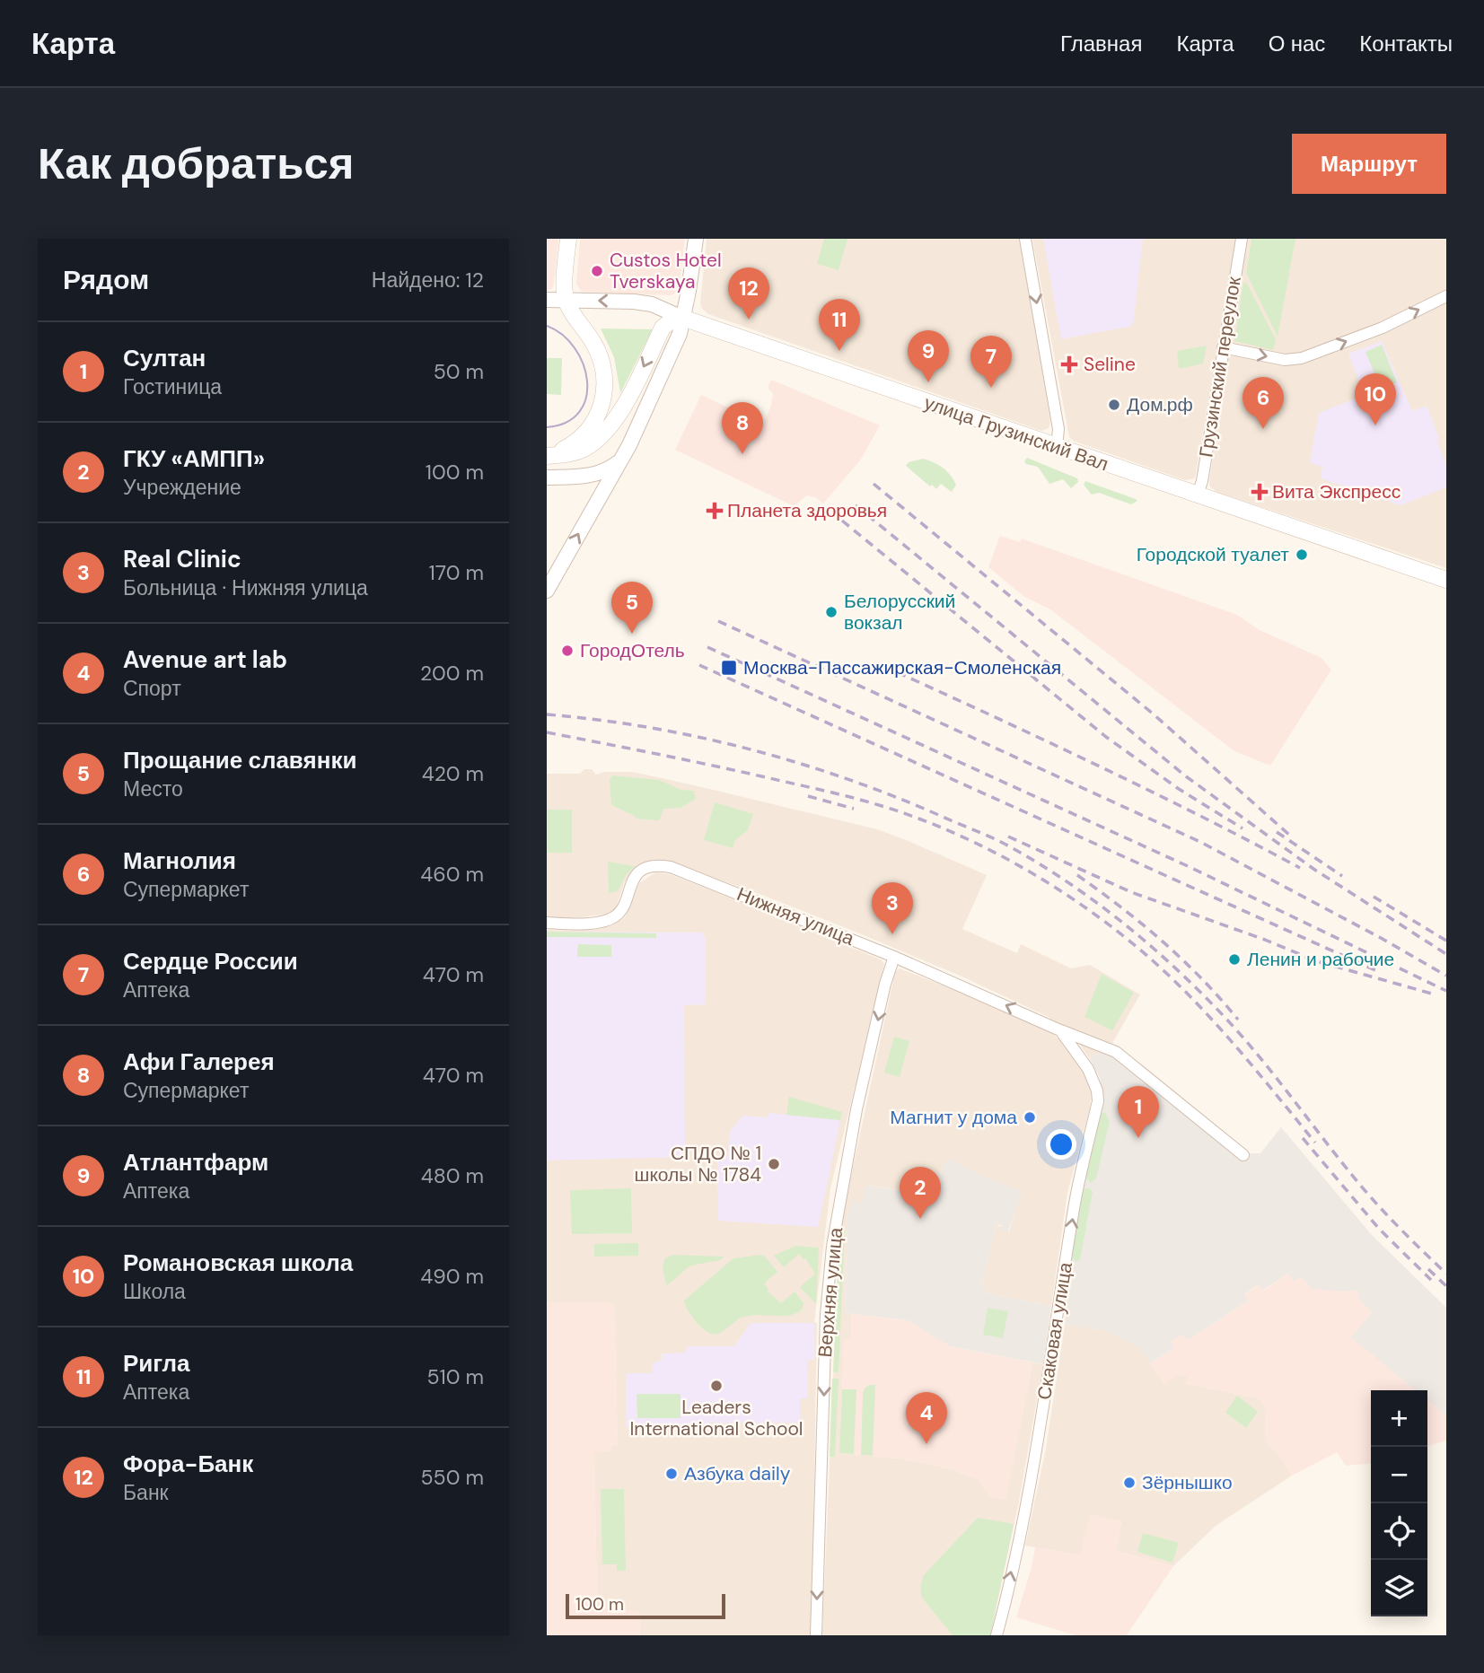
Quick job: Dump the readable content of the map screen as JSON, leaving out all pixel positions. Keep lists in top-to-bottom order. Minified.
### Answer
{"streets":{"main road":["улица Грузинский Вал"],"street":["Грузинский переулок","Нижняя улица","Верхняя улица","Скаковая улица"]},"crossings":[["Грузинский переулок","улица Грузинский Вал"],["Нижняя улица","Верхняя улица"],["Нижняя улица","Скаковая улица"]],"one_way":["Верхняя улица","Скаковая улица"],"places":{"other":["Custos Hotel Tverskaya","Дом.рф","Городской туалет","Белорусский вокзал","ГородОтель","Ленин и рабочие","Магнит у дома","СПДО № 1 школы № 1784","Leaders International School","Азбука daily","Зёрнышко"],"health":["Seline","Вита Экспресс","Планета здоровья"],"transit":["Москва-Пассажирская-Смоленская"]},"scale_bar":"100 m","page":{"header":"Карта","nav":["Главная","Карта","О нас","Контакты"],"buttons":"Маршрут","title":"Как добраться","heading":["Рядом","Найдено: 12"],"pins":["12","11","9","7","10","6","8","5","3","1","2","4"],"list":[{"mark":"1","name":"Султан","note":"Гостиница","value":"50 m"},{"mark":"2","name":"ГКУ «АМПП»","note":"Учреждение","value":"100 m"},{"mark":"3","name":"Real Clinic","note":"Больница · Нижняя улица","value":"170 m"},{"mark":"4","name":"Avenue art lab","note":"Спорт","value":"200 m"},{"mark":"5","name":"Прощание славянки","note":"Место","value":"420 m"},{"mark":"6","name":"Магнолия","note":"Супермаркет","value":"460 m"},{"mark":"7","name":"Сердце России","note":"Аптека","value":"470 m"},{"mark":"8","name":"Афи Галерея","note":"Супермаркет","value":"470 m"},{"mark":"9","name":"Атлантфарм","note":"Аптека","value":"480 m"},{"mark":"10","name":"Романовская школа","note":"Школа","value":"490 m"},{"mark":"11","name":"Ригла","note":"Аптека","value":"510 m"},{"mark":"12","name":"Фора-Банк","note":"Банк","value":"550 m"}],"map_buttons":["+","−"],"scale":"100 m"}}
